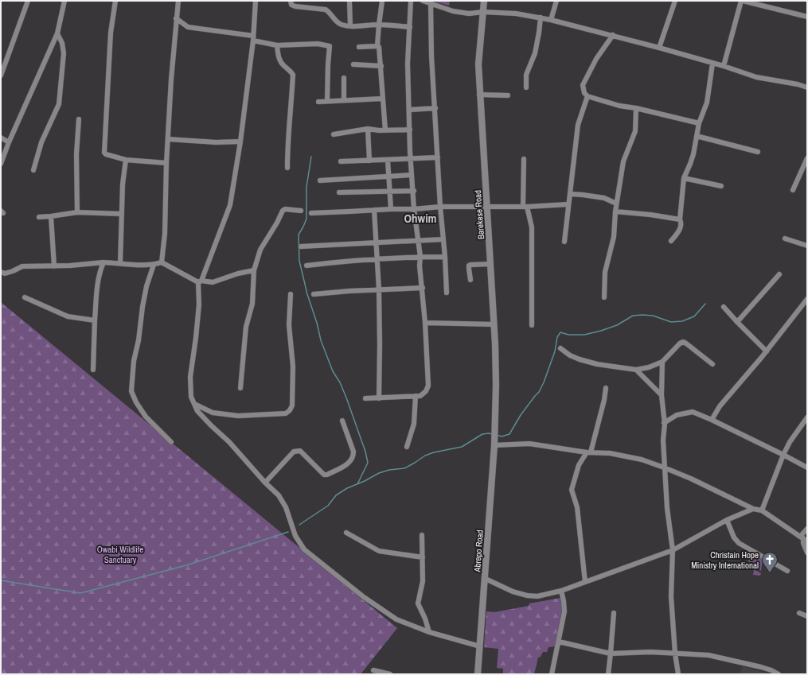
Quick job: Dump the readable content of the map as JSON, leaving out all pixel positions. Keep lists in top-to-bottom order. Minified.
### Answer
{"streets":{"main road":["Barekese Road","Abrepo Road"]},"crossings":[["Barekese Road","Abrepo Road"]],"districts":["Ohwim"],"parks":["Owabi Wildlife Sanctuary"],"places":{"church":["Christain Hope Ministry International"]}}
